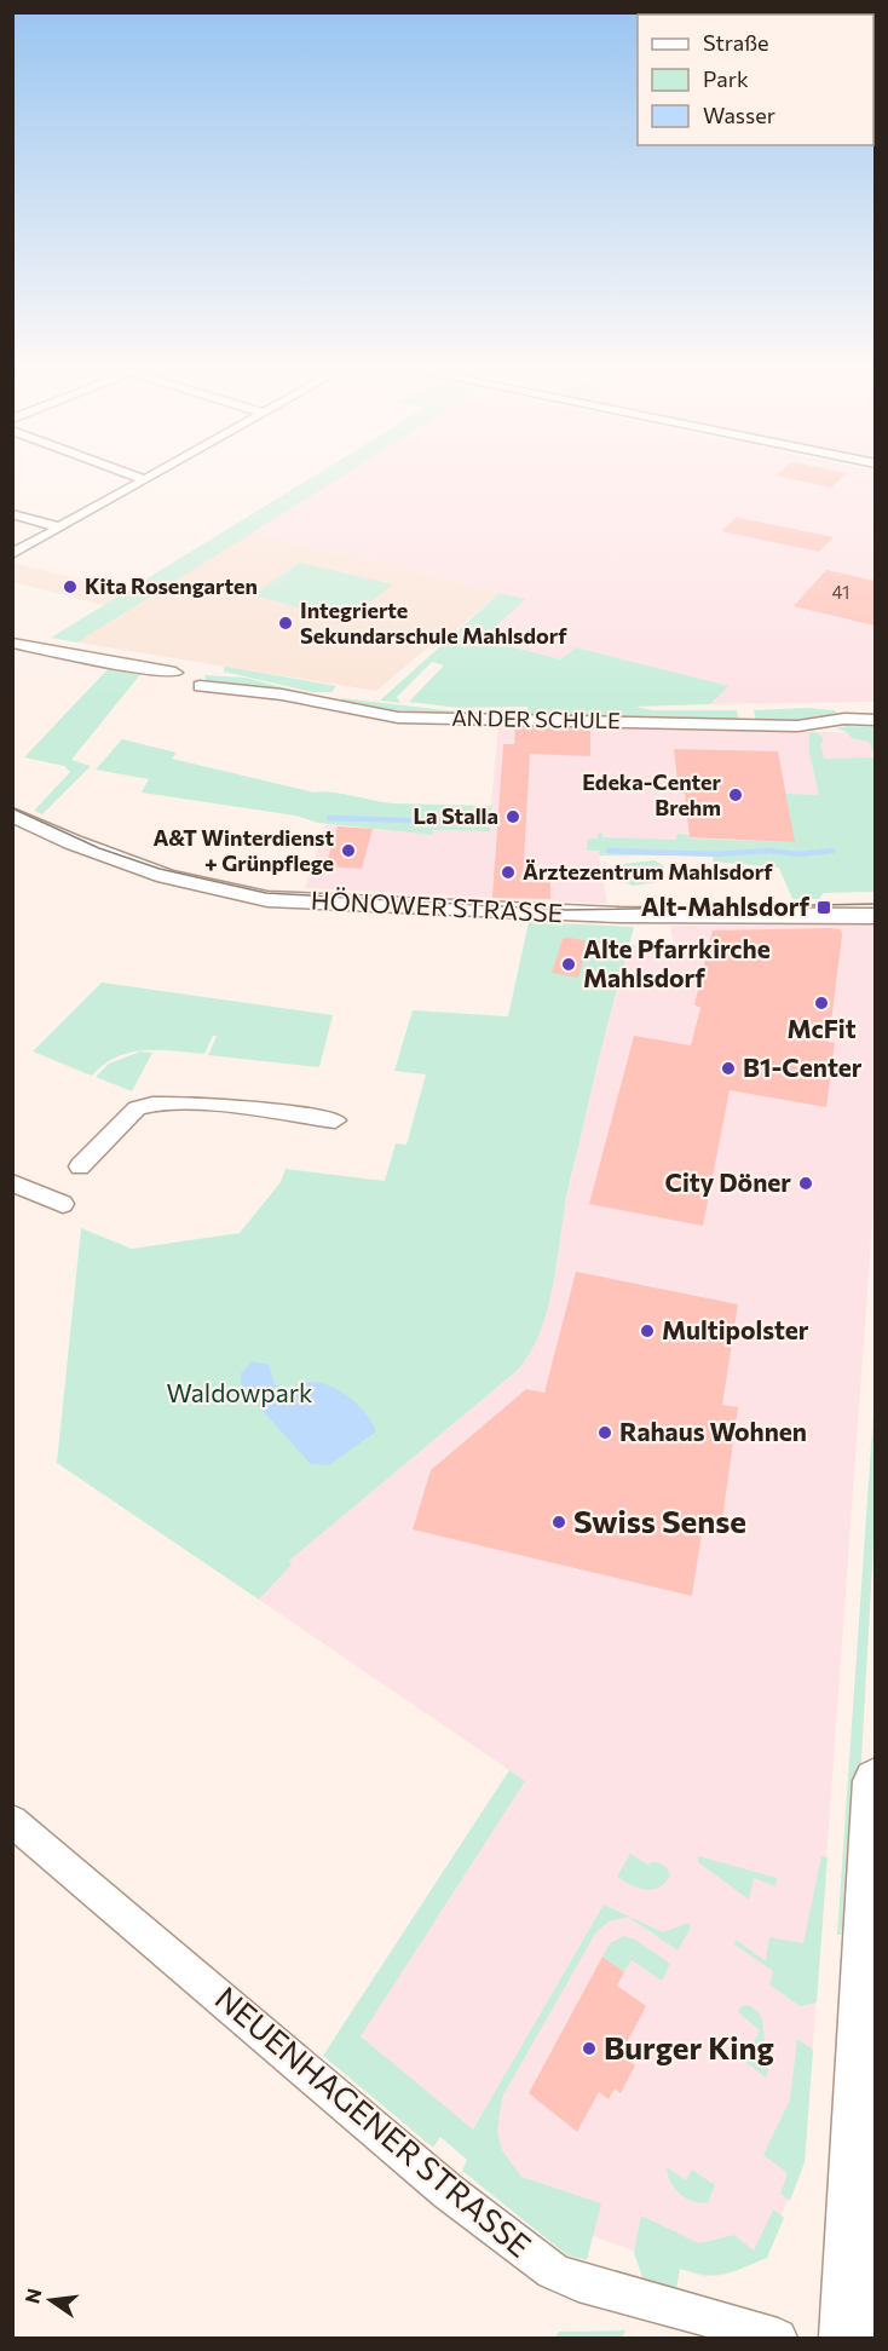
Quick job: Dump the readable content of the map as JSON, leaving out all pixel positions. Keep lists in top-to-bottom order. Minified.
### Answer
{"streets":{"main road":["HÖNOWER STRASSE"],"street":["AN DER SCHULE","NEUENHAGENER STRASSE"]},"parks":["Waldowpark"],"places":{"other":["Kita Rosengarten","Integrierte Sekundarschule Mahlsdorf","Edeka-Center Brehm","La Stalla","A&T Winterdienst + Grünpflege","Ärztezentrum Mahlsdorf","Alte Pfarrkirche Mahlsdorf","McFit","B1-Center","City Döner","Multipolster","Rahaus Wohnen","Swiss Sense","Burger King"],"transit":["Alt-Mahlsdorf"]},"house_numbers":["41"],"legend":["Straße","Park","Wasser"],"north":"left"}
